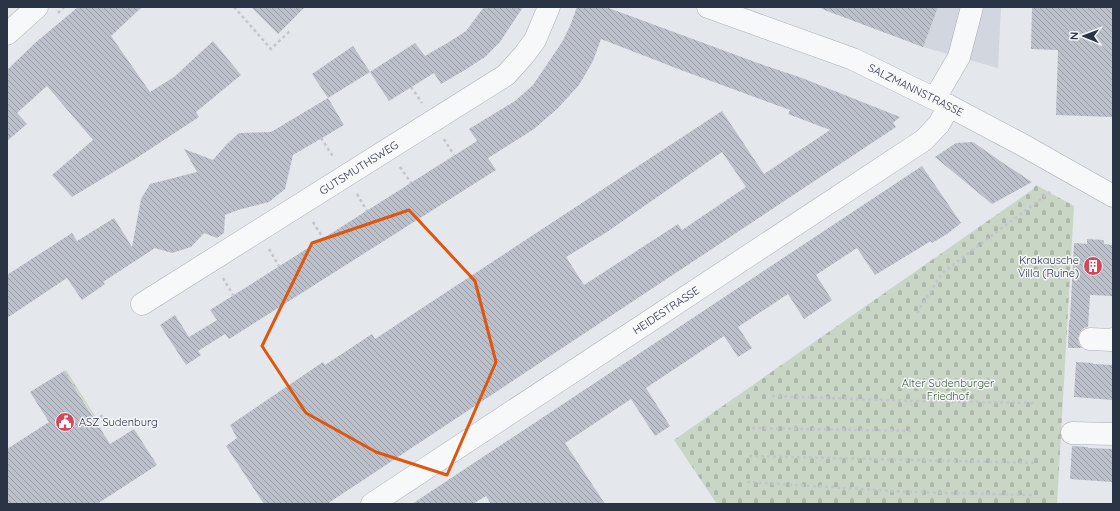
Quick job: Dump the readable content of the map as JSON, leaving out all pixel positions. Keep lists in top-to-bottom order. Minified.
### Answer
{"streets":{"street":["SALZMANNSTRASSE","GUTSMUTHSWEG","HEIDESTRASSE"]},"crossings":[["SALZMANNSTRASSE","HEIDESTRASSE"]],"parks":["Alter Sudenburger Friedhof"],"places":{"building":["Krakausche Villa (Ruine)"],"public building":["ASZ Sudenburg"]},"north":"left"}
